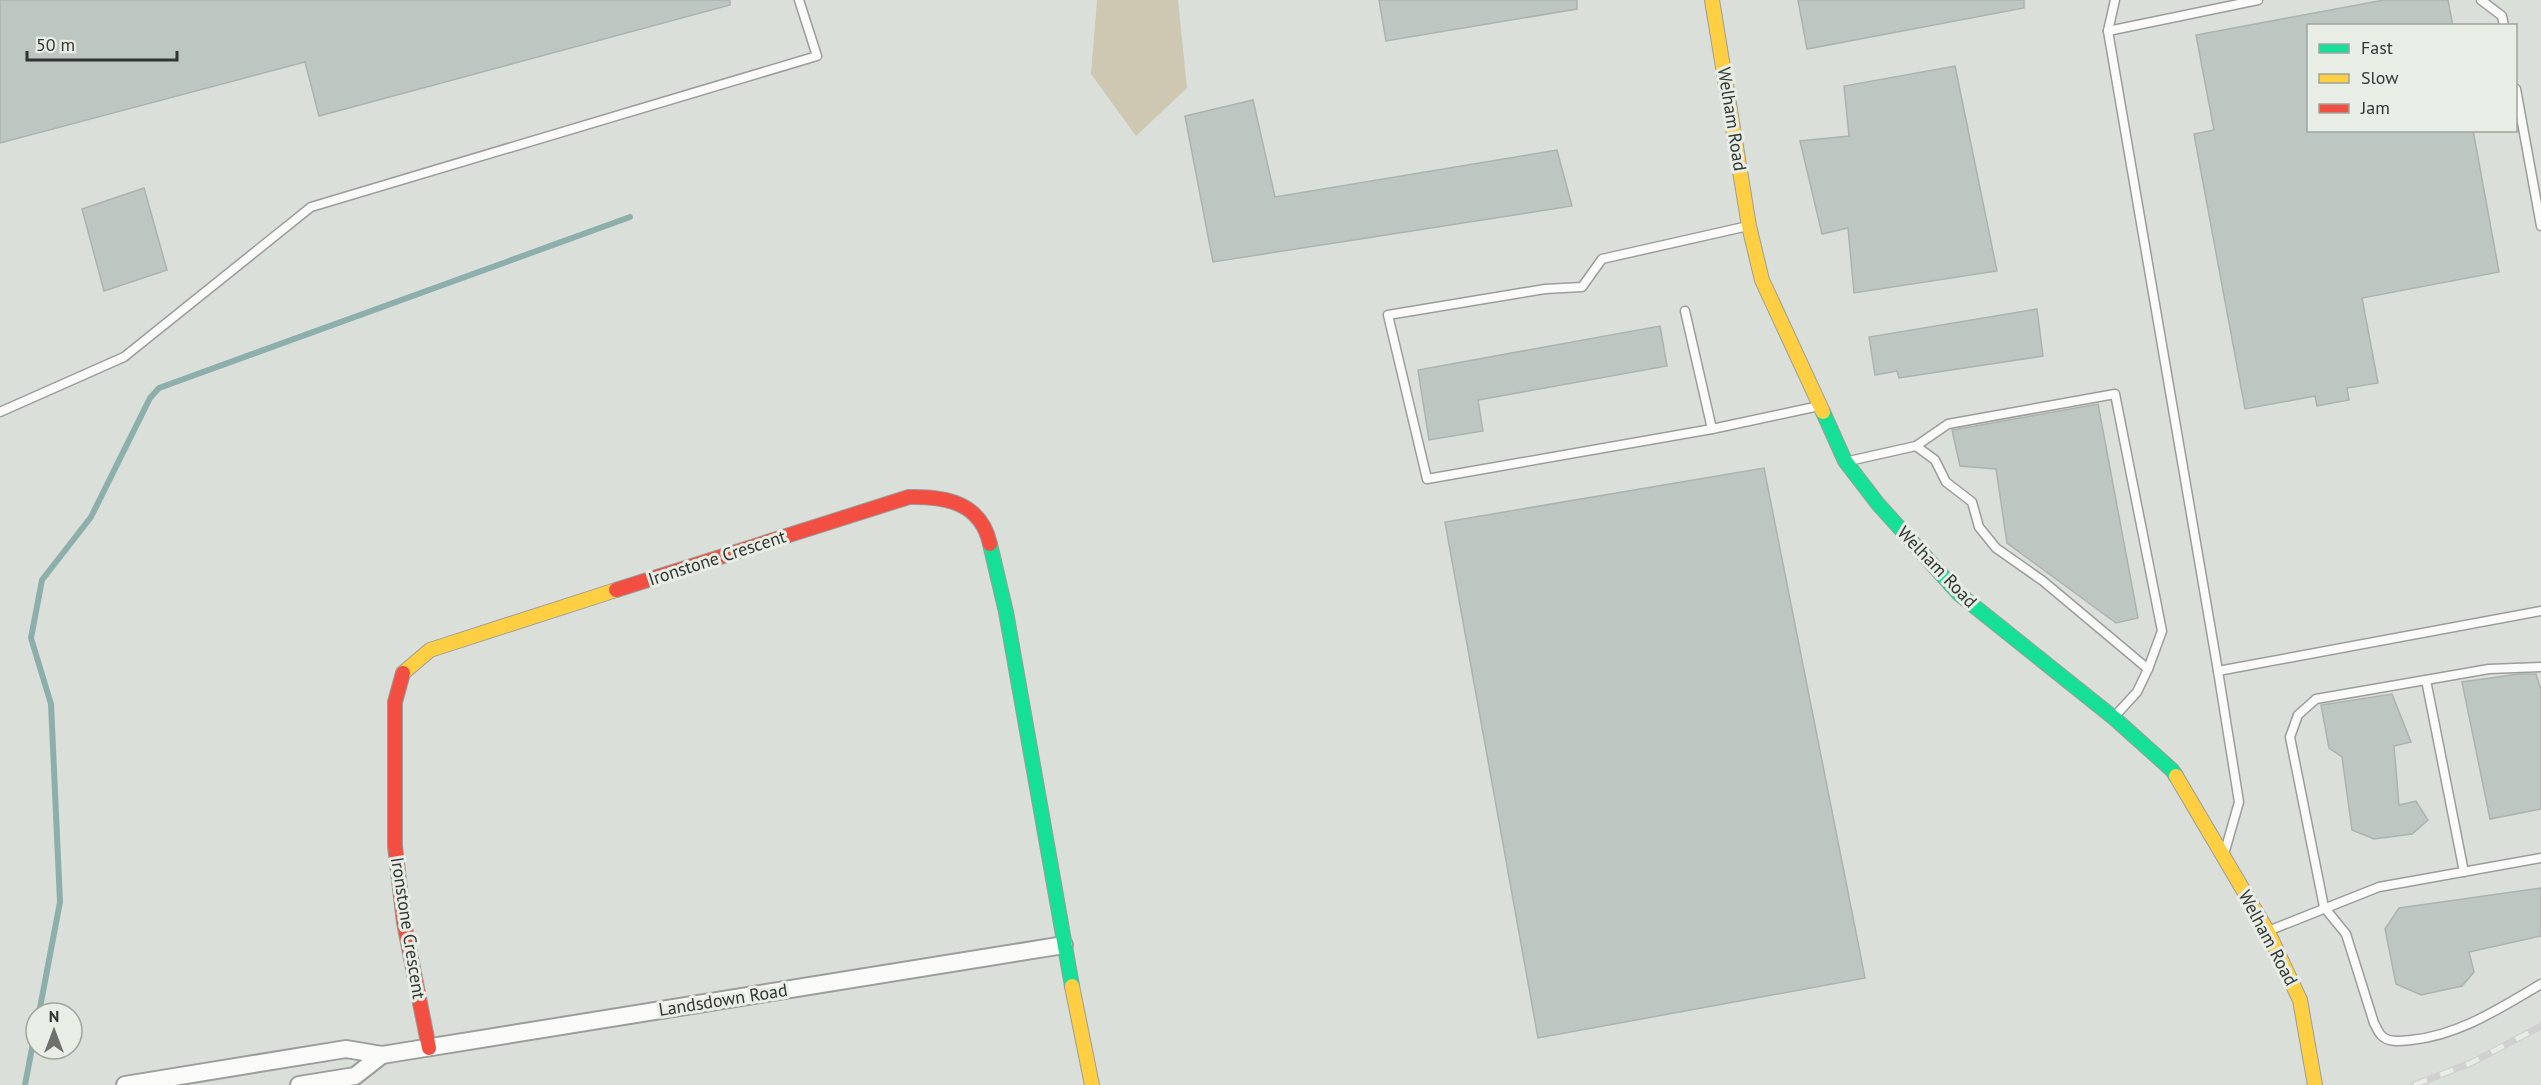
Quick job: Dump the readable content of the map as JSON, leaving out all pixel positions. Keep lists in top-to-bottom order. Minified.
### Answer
{"streets":{"street":["Welham Road","Ironstone Crescent","Landsdown Road"]},"crossings":[["Ironstone Crescent","Landsdown Road"]],"legend":["Fast","Slow","Jam"],"scale_bar":"50 m","north":"top"}
